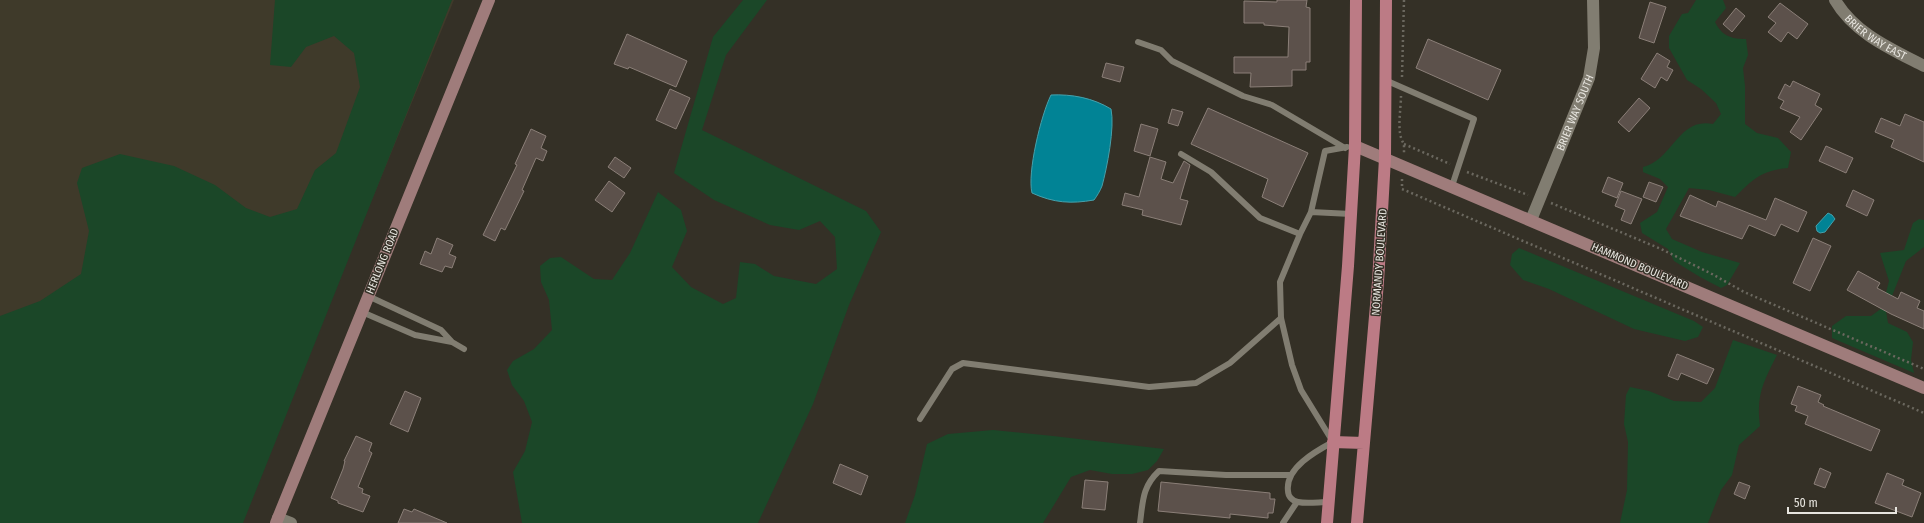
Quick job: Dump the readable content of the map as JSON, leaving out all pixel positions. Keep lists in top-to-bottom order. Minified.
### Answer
{"streets":{"main road":["NORMANDY BOULEVARD"],"street":["BRIER WAY EAST","BRIER WAY SOUTH","HERLONG ROAD","HAMMOND BOULEVARD"]},"crossings":[["BRIER WAY SOUTH","HAMMOND BOULEVARD"],["NORMANDY BOULEVARD","HAMMOND BOULEVARD"]],"scale_bar":"50 m"}
